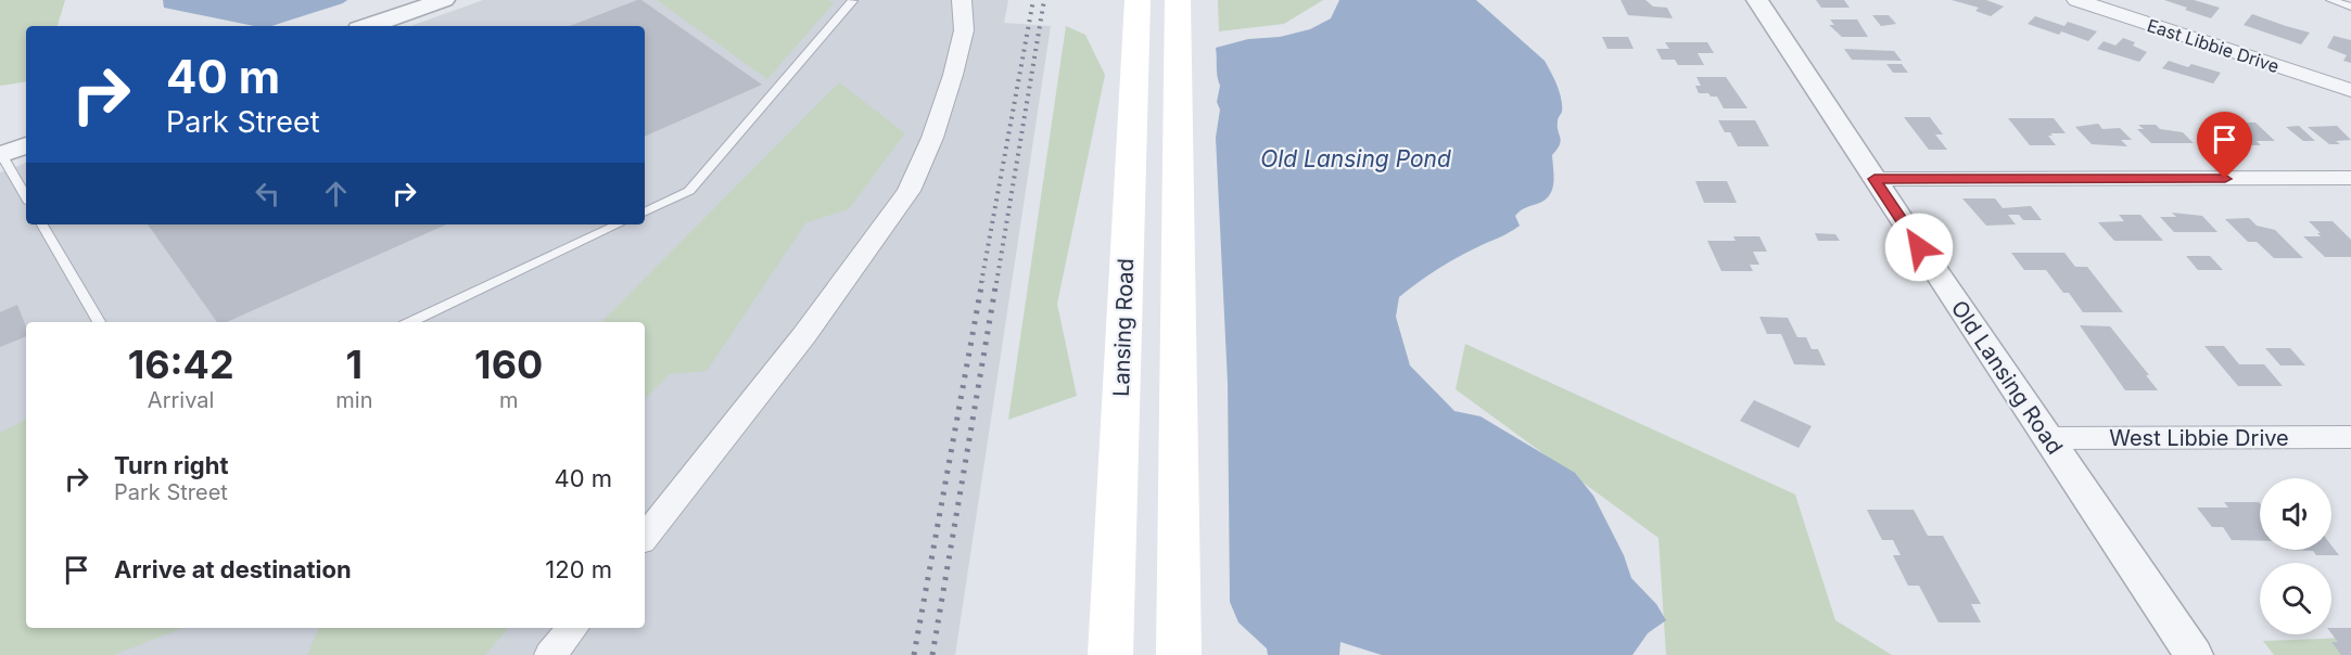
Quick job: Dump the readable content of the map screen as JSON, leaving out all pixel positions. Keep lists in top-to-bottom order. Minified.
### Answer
{"streets":{"main road":["Lansing Road"],"street":["East Libbie Drive","Old Lansing Road","West Libbie Drive"]},"crossings":[["Old Lansing Road","West Libbie Drive"]],"water":["Old Lansing Pond"],"page":{"turn":["40 m","Park Street"],"eta":["16:42","Arrival","1","min","160","m"],"list":[{"name":"Turn right","note":"Park Street","value":"40 m"},{"name":"Arrive at destination","value":"120 m"}]}}
